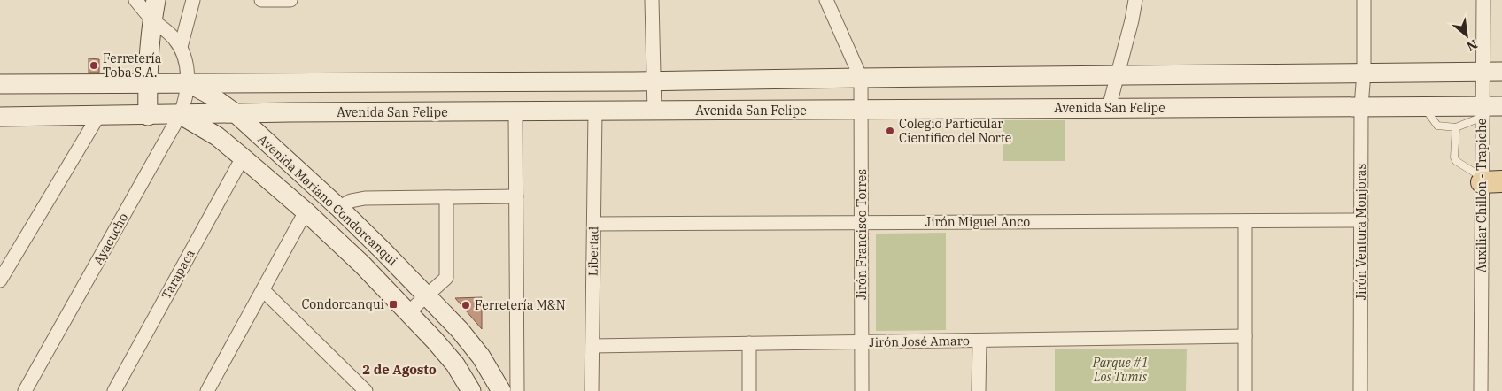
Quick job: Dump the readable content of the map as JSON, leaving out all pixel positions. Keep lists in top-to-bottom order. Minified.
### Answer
{"streets":{"main road":["Avenida San Felipe","Avenida Mariano Condorcanqui"],"street":["Auxiliar Chillón - Trapiche","Jirón Miguel Anco","Jirón Ventura Monjoras","Jirón Francisco Torres","Ayacucho","Libertad","Tarapaca","Jirón José Amaro"]},"crossings":[["Avenida San Felipe","Auxiliar Chillón - Trapiche"],["Avenida San Felipe","Avenida Mariano Condorcanqui"],["Avenida San Felipe","Jirón Ventura Monjoras"],["Avenida San Felipe","Jirón Francisco Torres"],["Avenida San Felipe","Ayacucho"],["Avenida San Felipe","Libertad"],["Avenida Mariano Condorcanqui","Ayacucho"],["Avenida Mariano Condorcanqui","Tarapaca"],["Jirón Miguel Anco","Jirón Ventura Monjoras"],["Jirón Miguel Anco","Jirón Francisco Torres"],["Jirón Miguel Anco","Libertad"],["Jirón Francisco Torres","Jirón José Amaro"],["Libertad","Jirón José Amaro"]],"districts":["2 de Agosto"],"parks":["Parque #1 Los Tumis"],"places":{"other":["Ferretería Toba S.A.","Colegio Particular Científico del Norte","Ferretería M&N"],"transit":["Condorcanqui"]},"north":"bottom right"}
